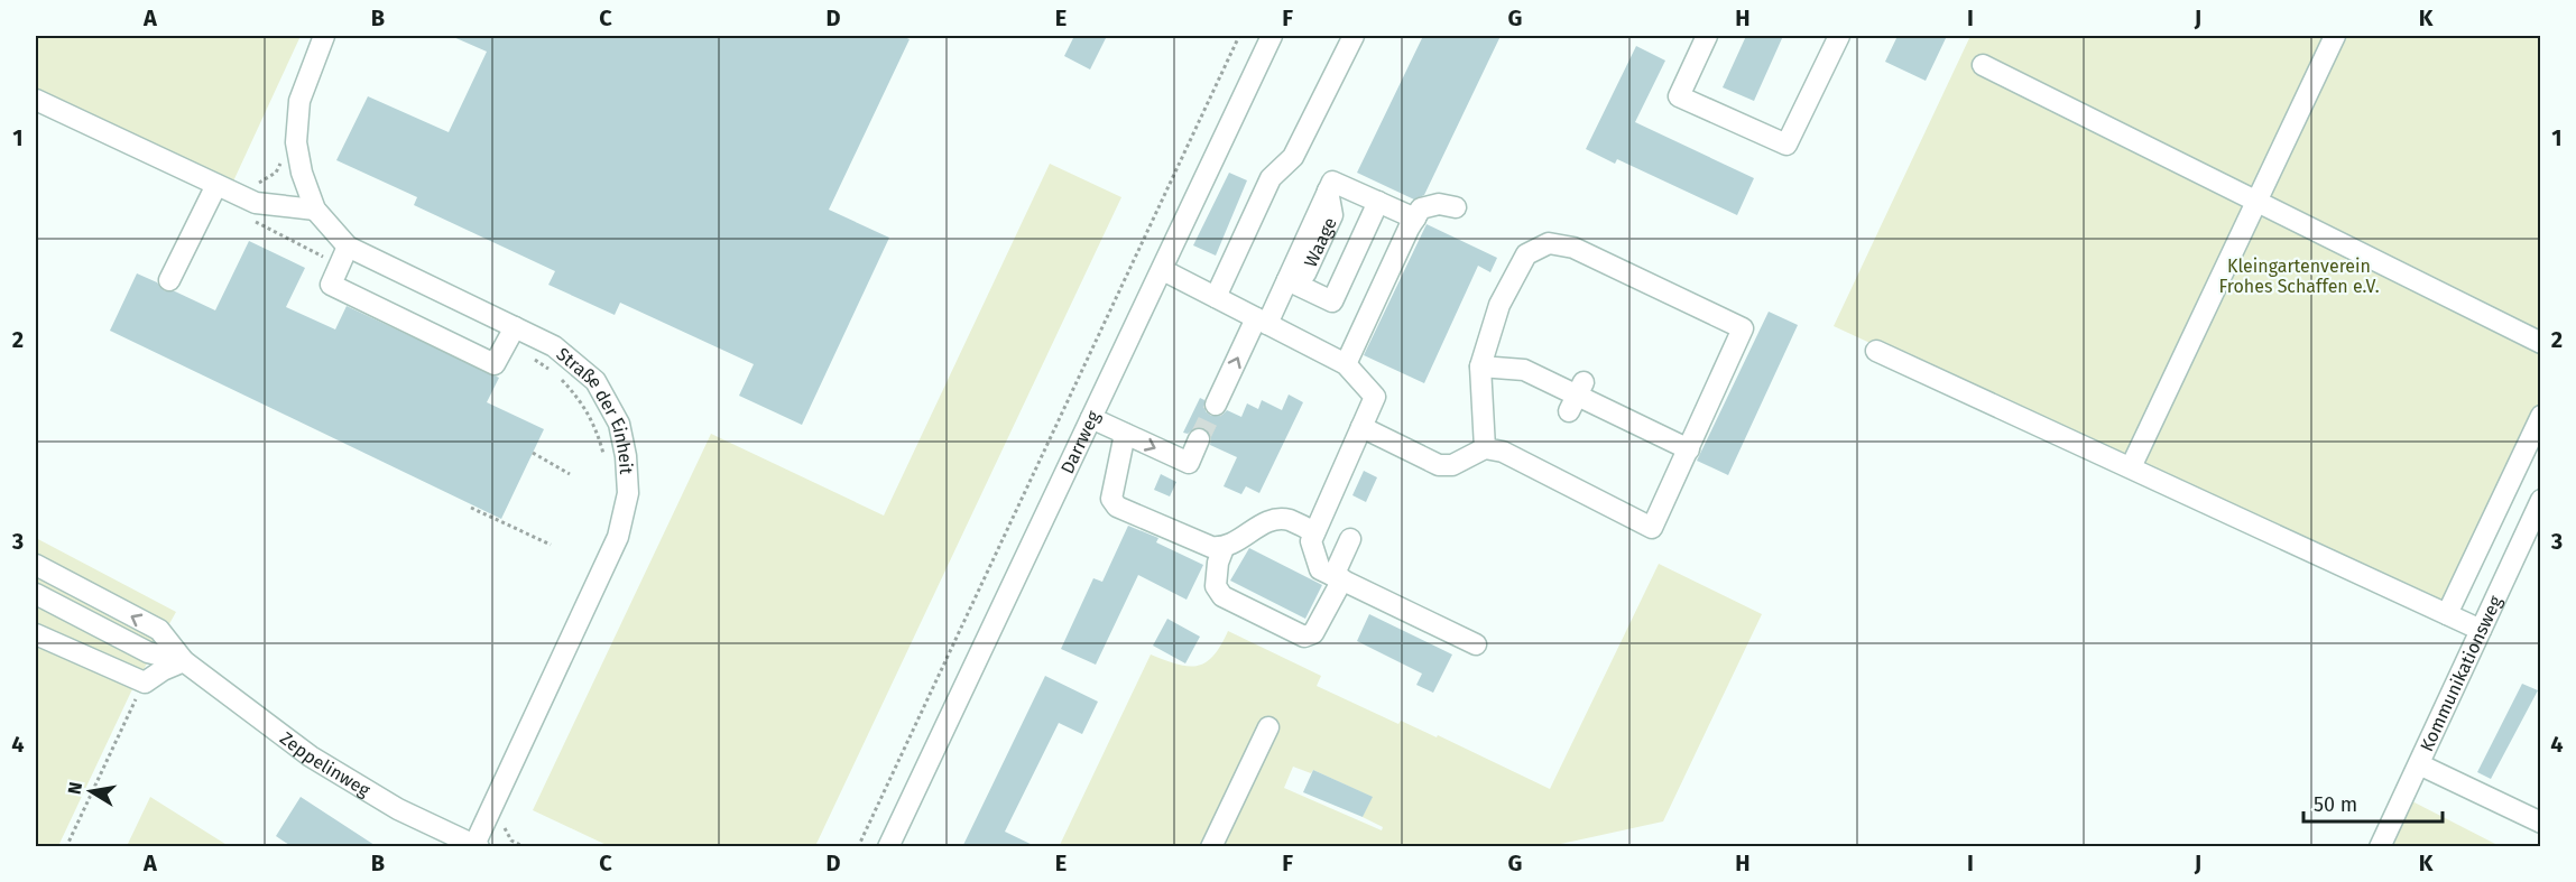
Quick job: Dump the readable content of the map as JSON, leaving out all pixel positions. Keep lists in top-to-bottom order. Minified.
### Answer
{"streets":{"street":["Straße der Einheit","Darrweg","Kommunikationsweg","Zeppelinweg"]},"crossings":[["Straße der Einheit","Zeppelinweg"]],"parks":["Kleingartenverein Frohes Schaffen e.V."],"scale_bar":"50 m","north":"left","grid":{"columns":["A","B","C","D","E","F","G","H","I","J","K"],"rows":["1","2","3","4"]}}
